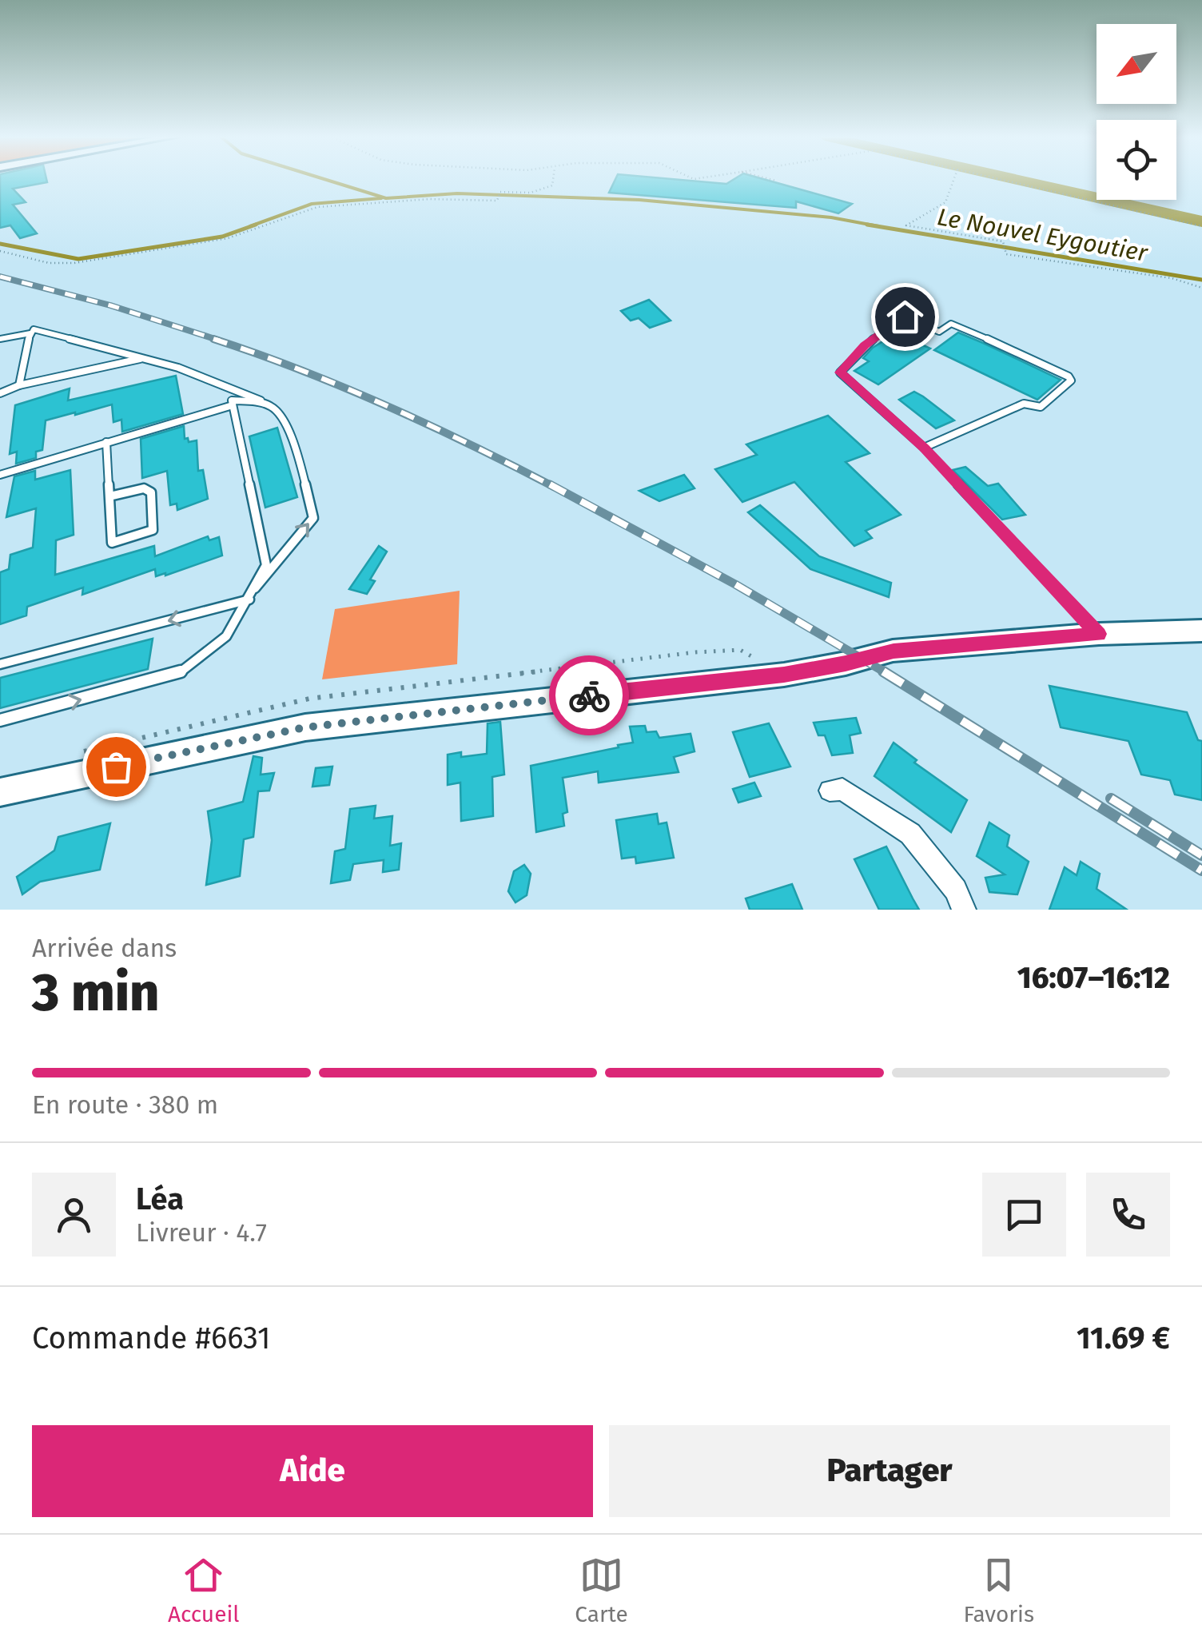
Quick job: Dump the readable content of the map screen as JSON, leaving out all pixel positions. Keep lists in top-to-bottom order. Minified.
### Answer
{"water":["Le Nouvel Eygoutier"],"north":"bottom left","page":{"heading":["3 min","Arrivée dans","16:07–16:12"],"panel":["Léa","Livreur · 4.7","Commande #6631","11.69 €"],"bar":"En route · 380 m","buttons":["Aide","Partager"],"tabs":["Accueil","Carte","Favoris"]}}
